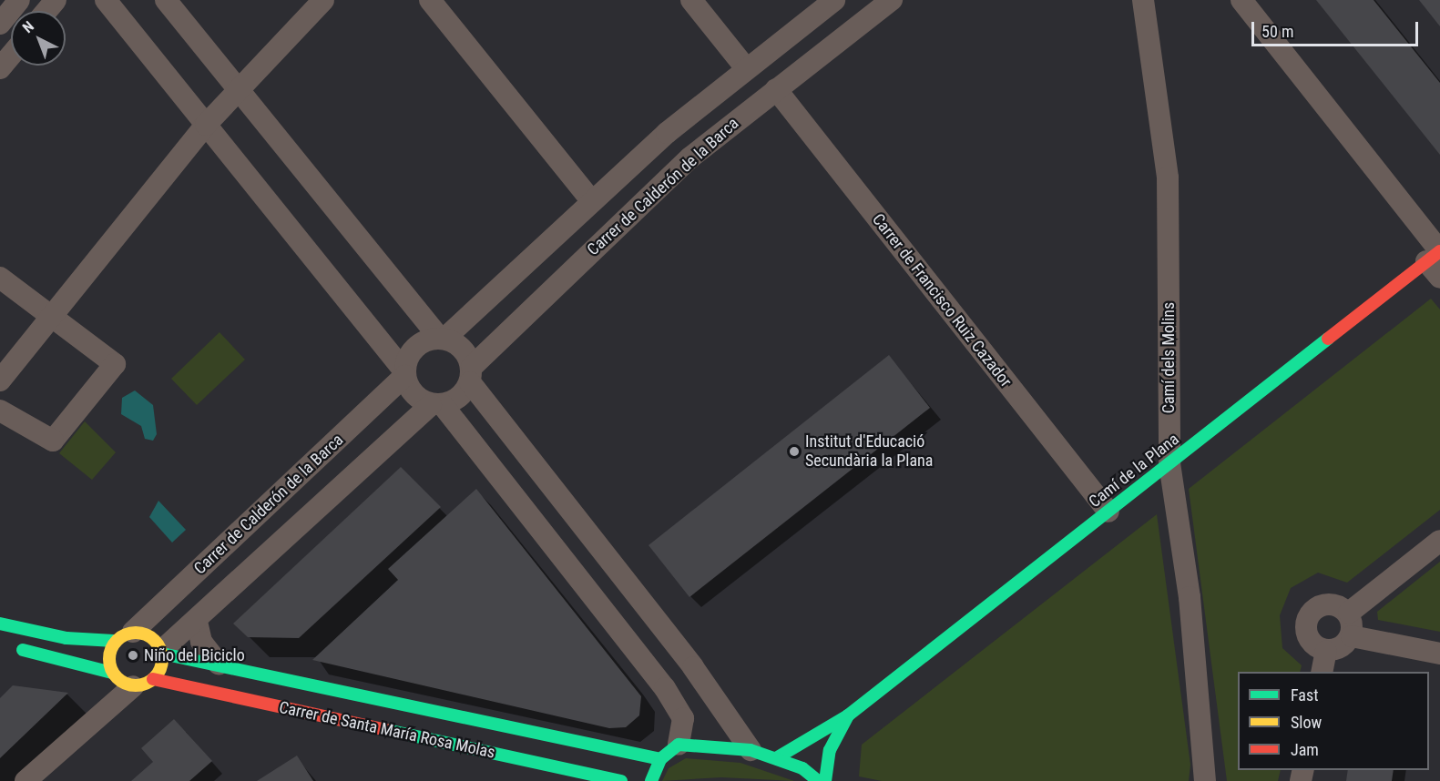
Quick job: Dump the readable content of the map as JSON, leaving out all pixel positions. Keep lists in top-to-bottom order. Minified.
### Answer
{"streets":{"street":["Carrer de Calderón de la Barca","Carrer de Francisco Ruiz Cazador","Camí dels Molins","Camí de la Plana","Carrer de Santa María Rosa Molas"]},"crossings":[["Carrer de Calderón de la Barca","Carrer de Francisco Ruiz Cazador"],["Carrer de Calderón de la Barca","Carrer de Santa María Rosa Molas"],["Carrer de Francisco Ruiz Cazador","Camí de la Plana"],["Camí dels Molins","Camí de la Plana"]],"places":["Institut d'Educació Secundària la Plana","Niño del Biciclo"],"legend":["Fast","Slow","Jam"],"scale_bar":"50 m","north":"top left"}
